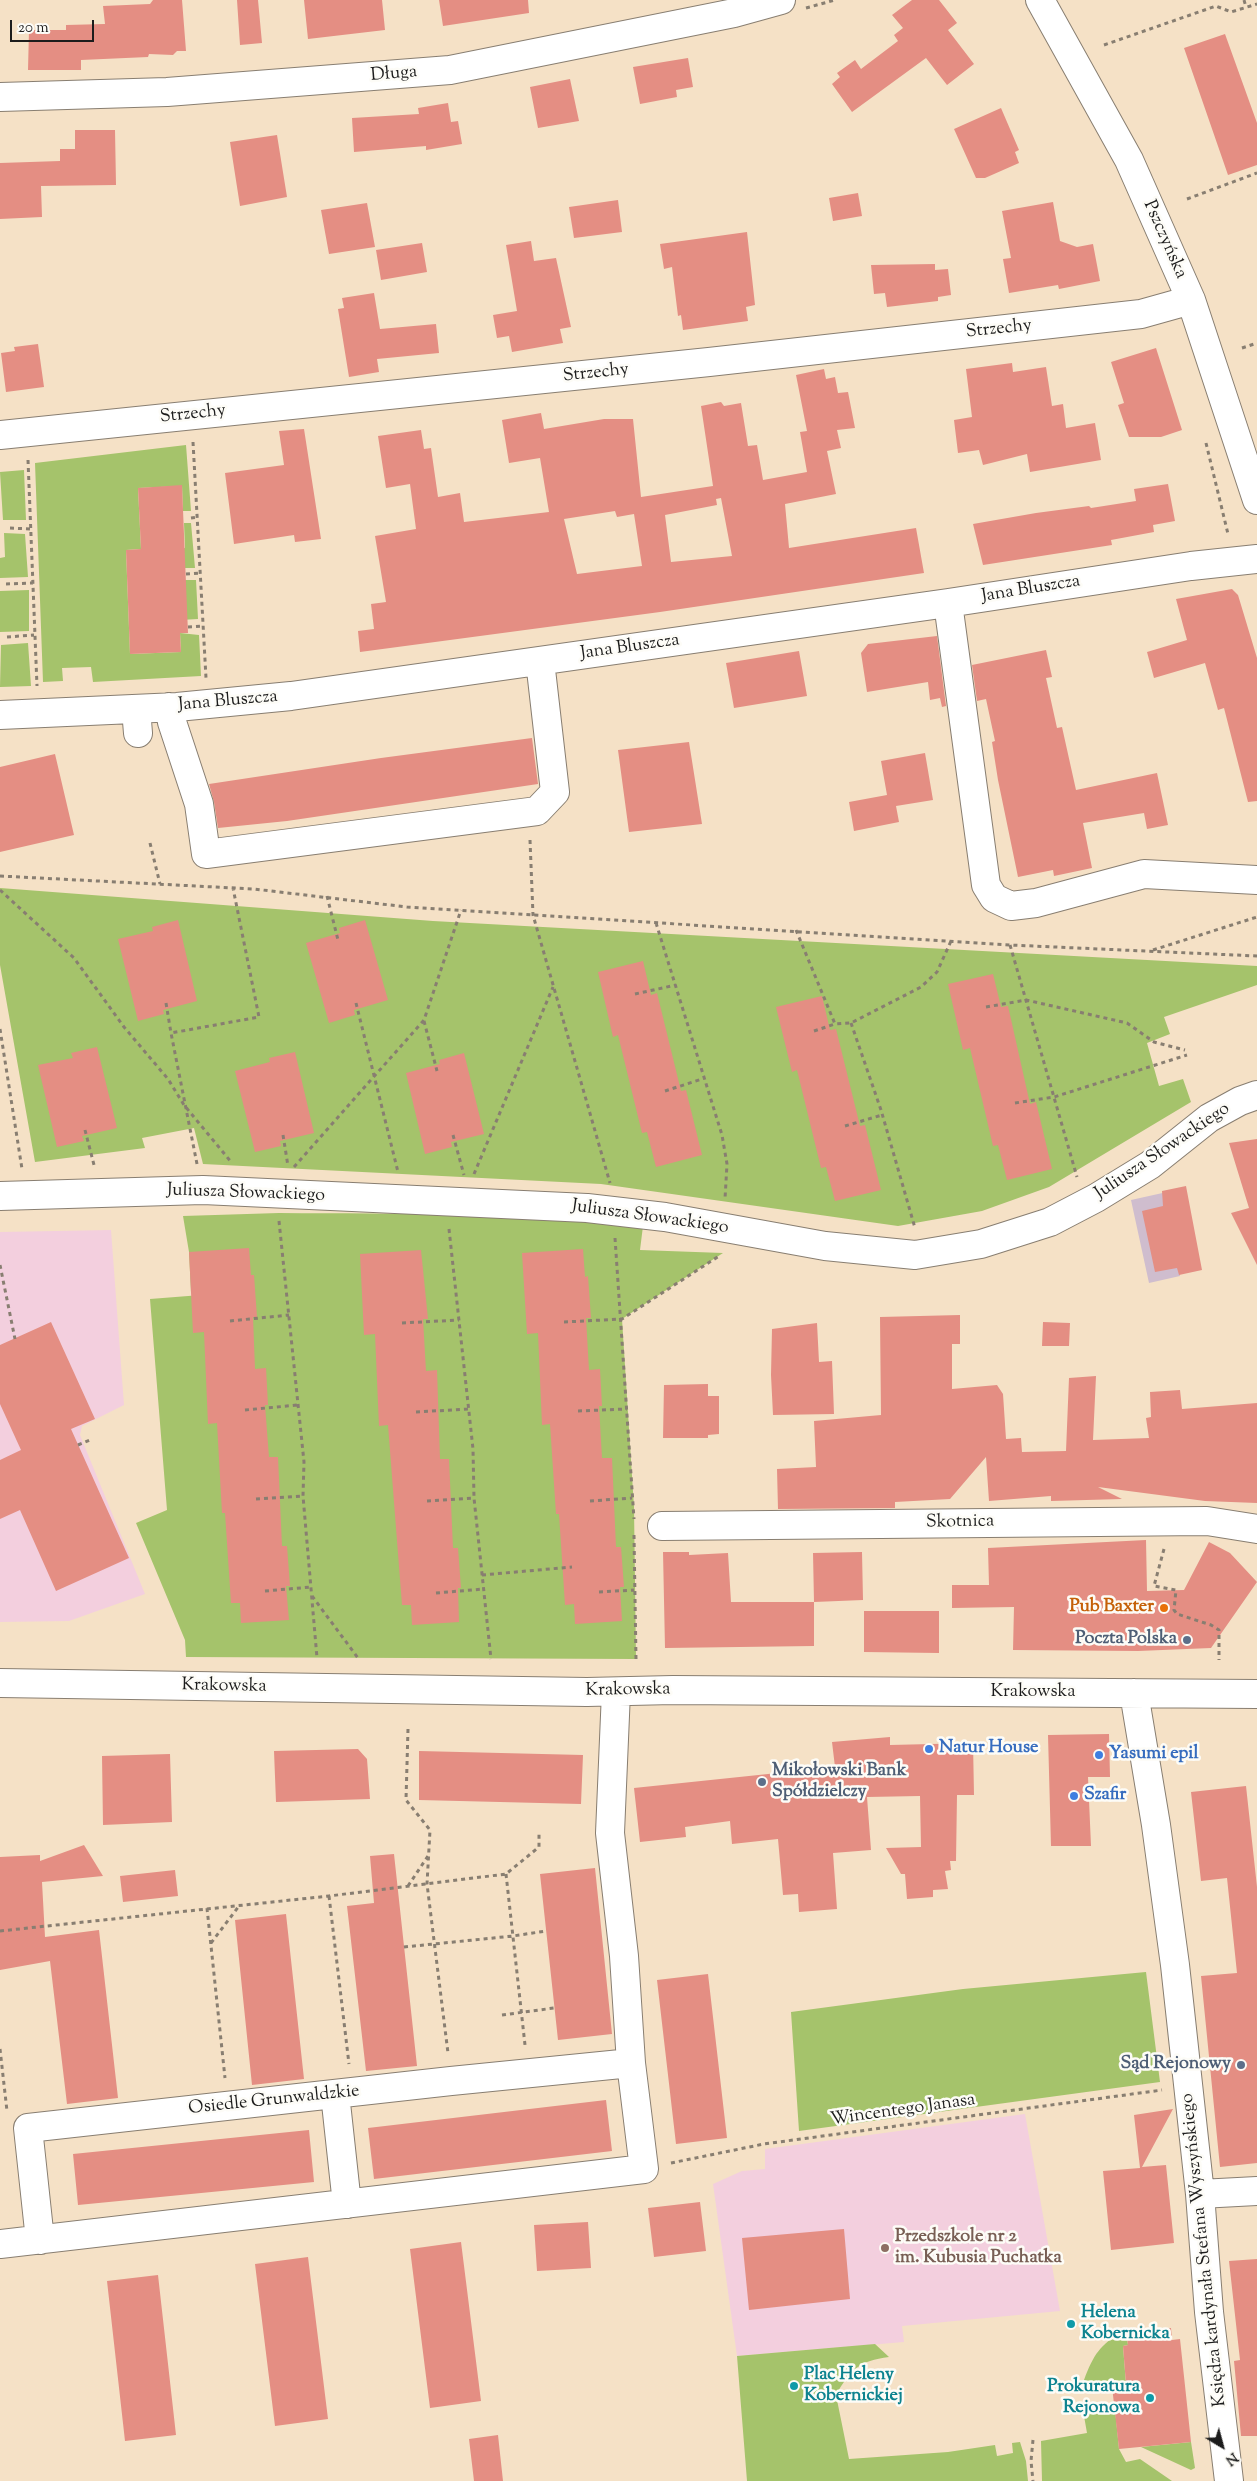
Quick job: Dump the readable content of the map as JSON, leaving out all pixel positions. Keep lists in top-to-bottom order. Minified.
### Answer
{"streets":{"street":["Długa","Pszczyńska","Strzechy","Jana Bluszcza","Juliusza Słowackiego","Skotnica","Krakowska","Osiedle Grunwaldzkie","Księdza kardynała Stefana Wyszyńskiego"],"path":["Wincentego Janasa"]},"crossings":[["Pszczyńska","Strzechy"],["Krakowska","Księdza kardynała Stefana Wyszyńskiego"]],"places":["Pub Baxter","Poczta Polska","Natur House","Yasumi epil","Mikołowski Bank Spółdzielczy","Szafir","Sąd Rejonowy","Przedszkole nr 2 im. Kubusia Puchatka","Helena Kobernicka","Plac Heleny Kobernickiej","Prokuratura Rejonowa"],"scale_bar":"20 m","north":"bottom right"}
